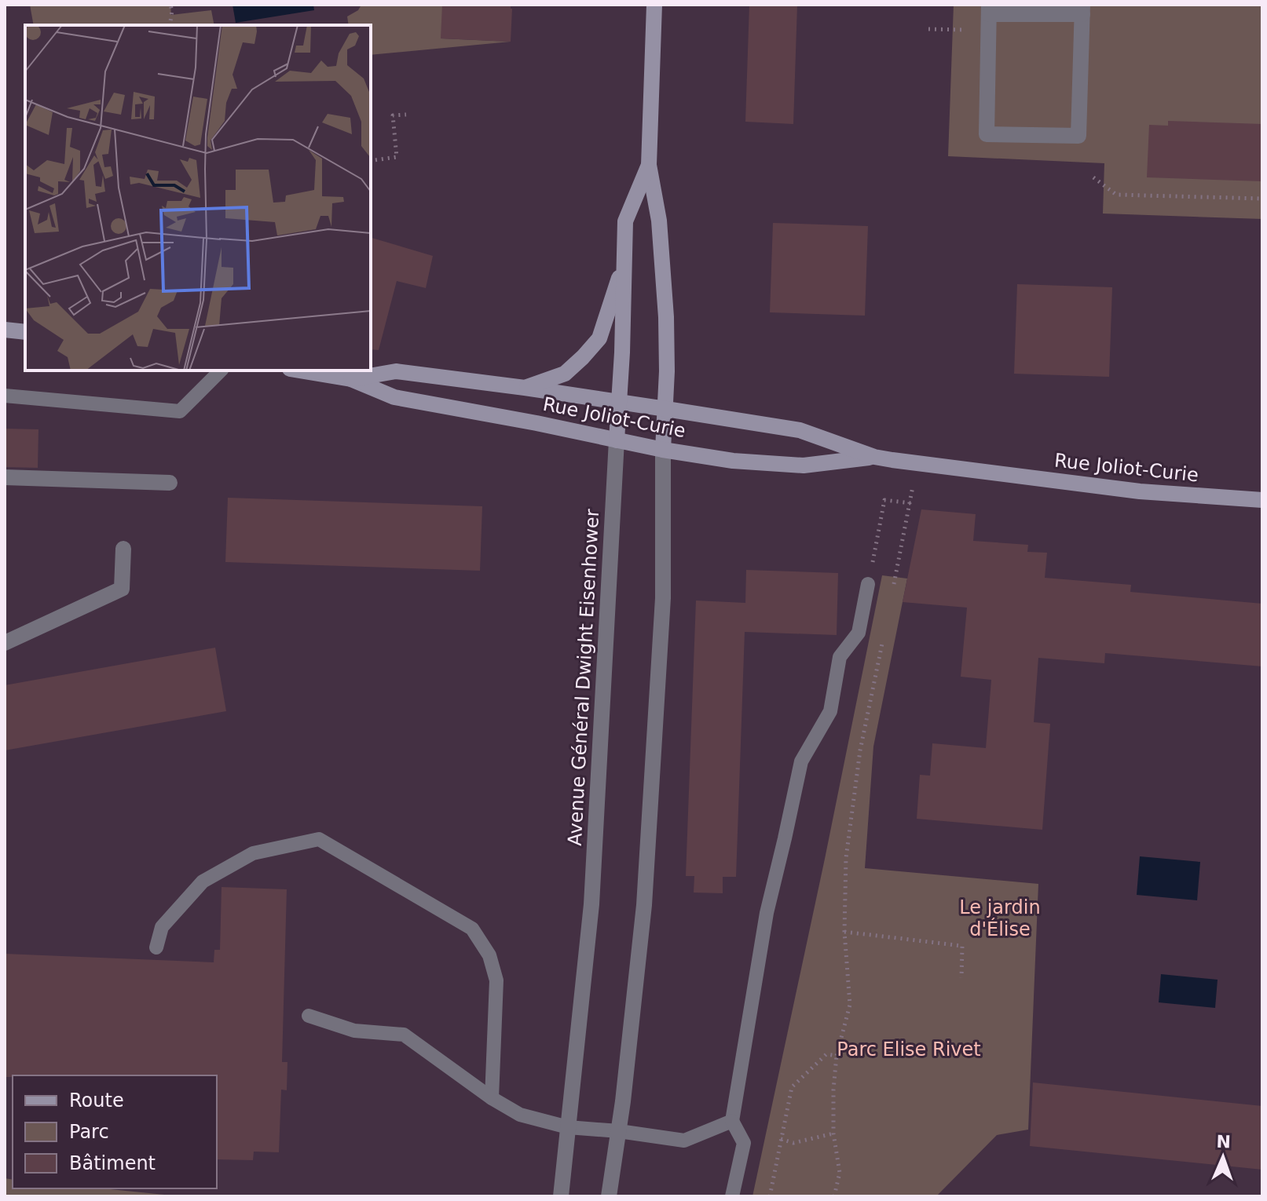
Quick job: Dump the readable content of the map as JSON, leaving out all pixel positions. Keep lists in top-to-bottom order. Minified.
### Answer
{"streets":{"main road":["Rue Joliot-Curie","Avenue Général Dwight Eisenhower"]},"crossings":[["Rue Joliot-Curie","Avenue Général Dwight Eisenhower"]],"parks":["Le jardin d'Élise","Parc Elise Rivet"],"legend":["Route","Parc","Bâtiment"],"north":"top"}
